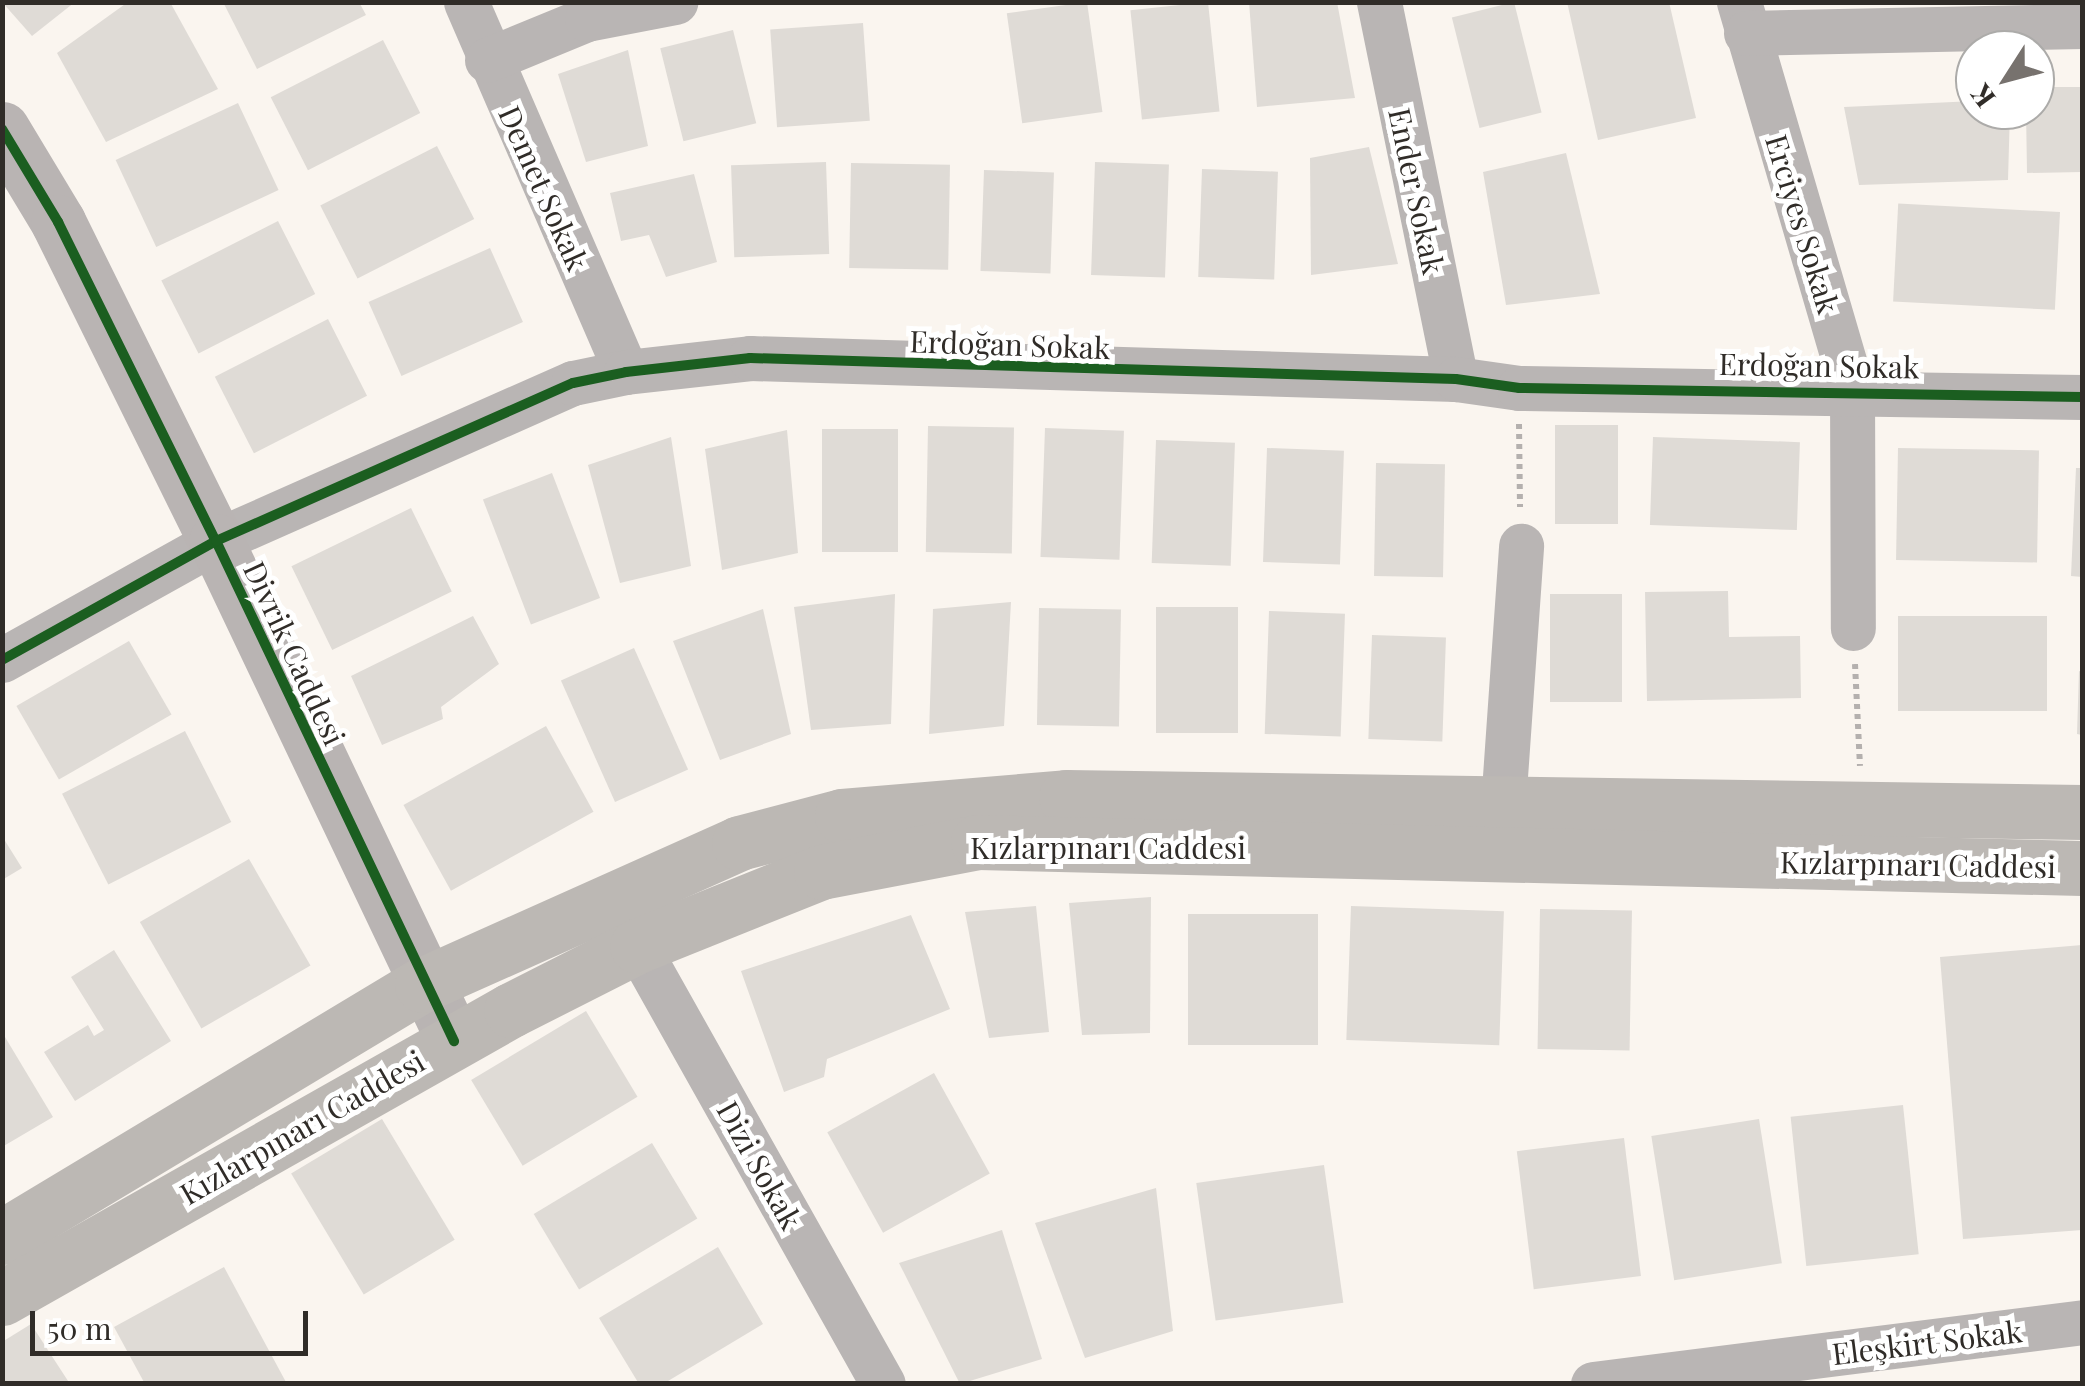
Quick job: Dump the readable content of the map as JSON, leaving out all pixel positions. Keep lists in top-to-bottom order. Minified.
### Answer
{"streets":{"main road":["Kızlarpınarı Caddesi"],"street":["Demet Sokak","Ender Sokak","Erciyes Sokak","Erdoğan Sokak","Divrik Caddesi","Dizi Sokak","Eleşkirt Sokak"]},"crossings":[["Demet Sokak","Erdoğan Sokak"],["Ender Sokak","Erdoğan Sokak"],["Erciyes Sokak","Erdoğan Sokak"],["Erdoğan Sokak","Divrik Caddesi"],["Divrik Caddesi","Kızlarpınarı Caddesi"],["Kızlarpınarı Caddesi","Dizi Sokak"]],"scale_bar":"50 m","north":"bottom left"}
